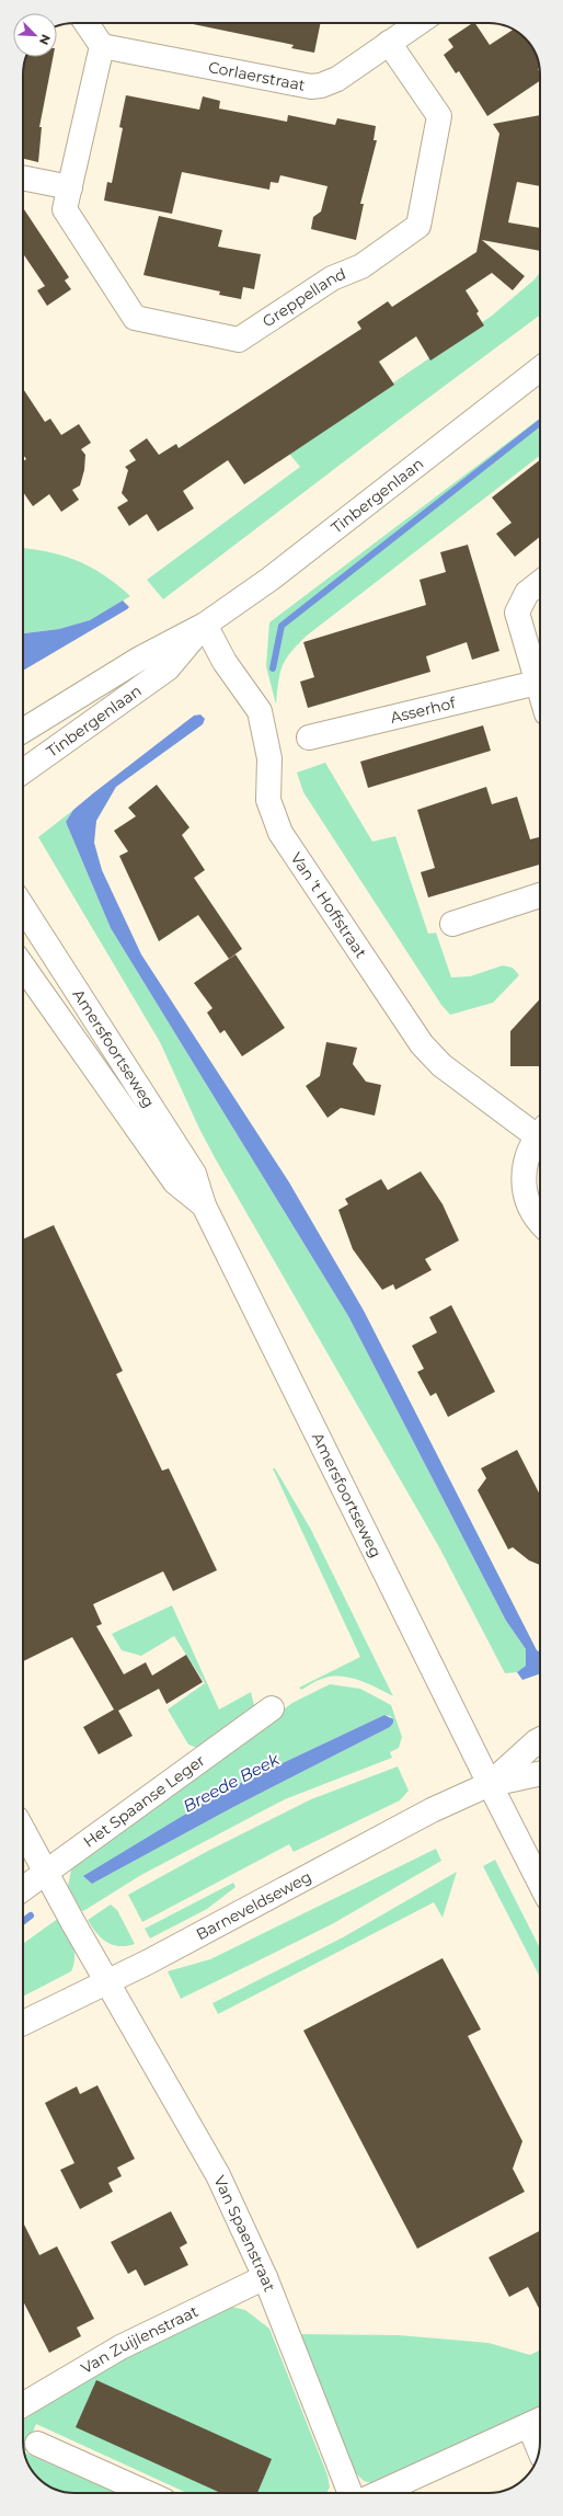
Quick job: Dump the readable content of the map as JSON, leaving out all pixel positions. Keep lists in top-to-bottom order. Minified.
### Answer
{"streets":{"street":["Corlaerstraat","Greppelland","Tinbergenlaan","Asserhof","Van 't Hoffstraat","Amersfoortseweg","Het Spaanse Leger","Barneveldseweg","Van Spaenstraat","Van Zuijlenstraat"]},"crossings":[["Corlaerstraat","Greppelland"],["Tinbergenlaan","Van 't Hoffstraat"],["Amersfoortseweg","Barneveldseweg"],["Het Spaanse Leger","Van Spaenstraat"],["Barneveldseweg","Van Spaenstraat"],["Van Spaenstraat","Van Zuijlenstraat"]],"water":["Breede Beek"],"north":"bottom right"}
